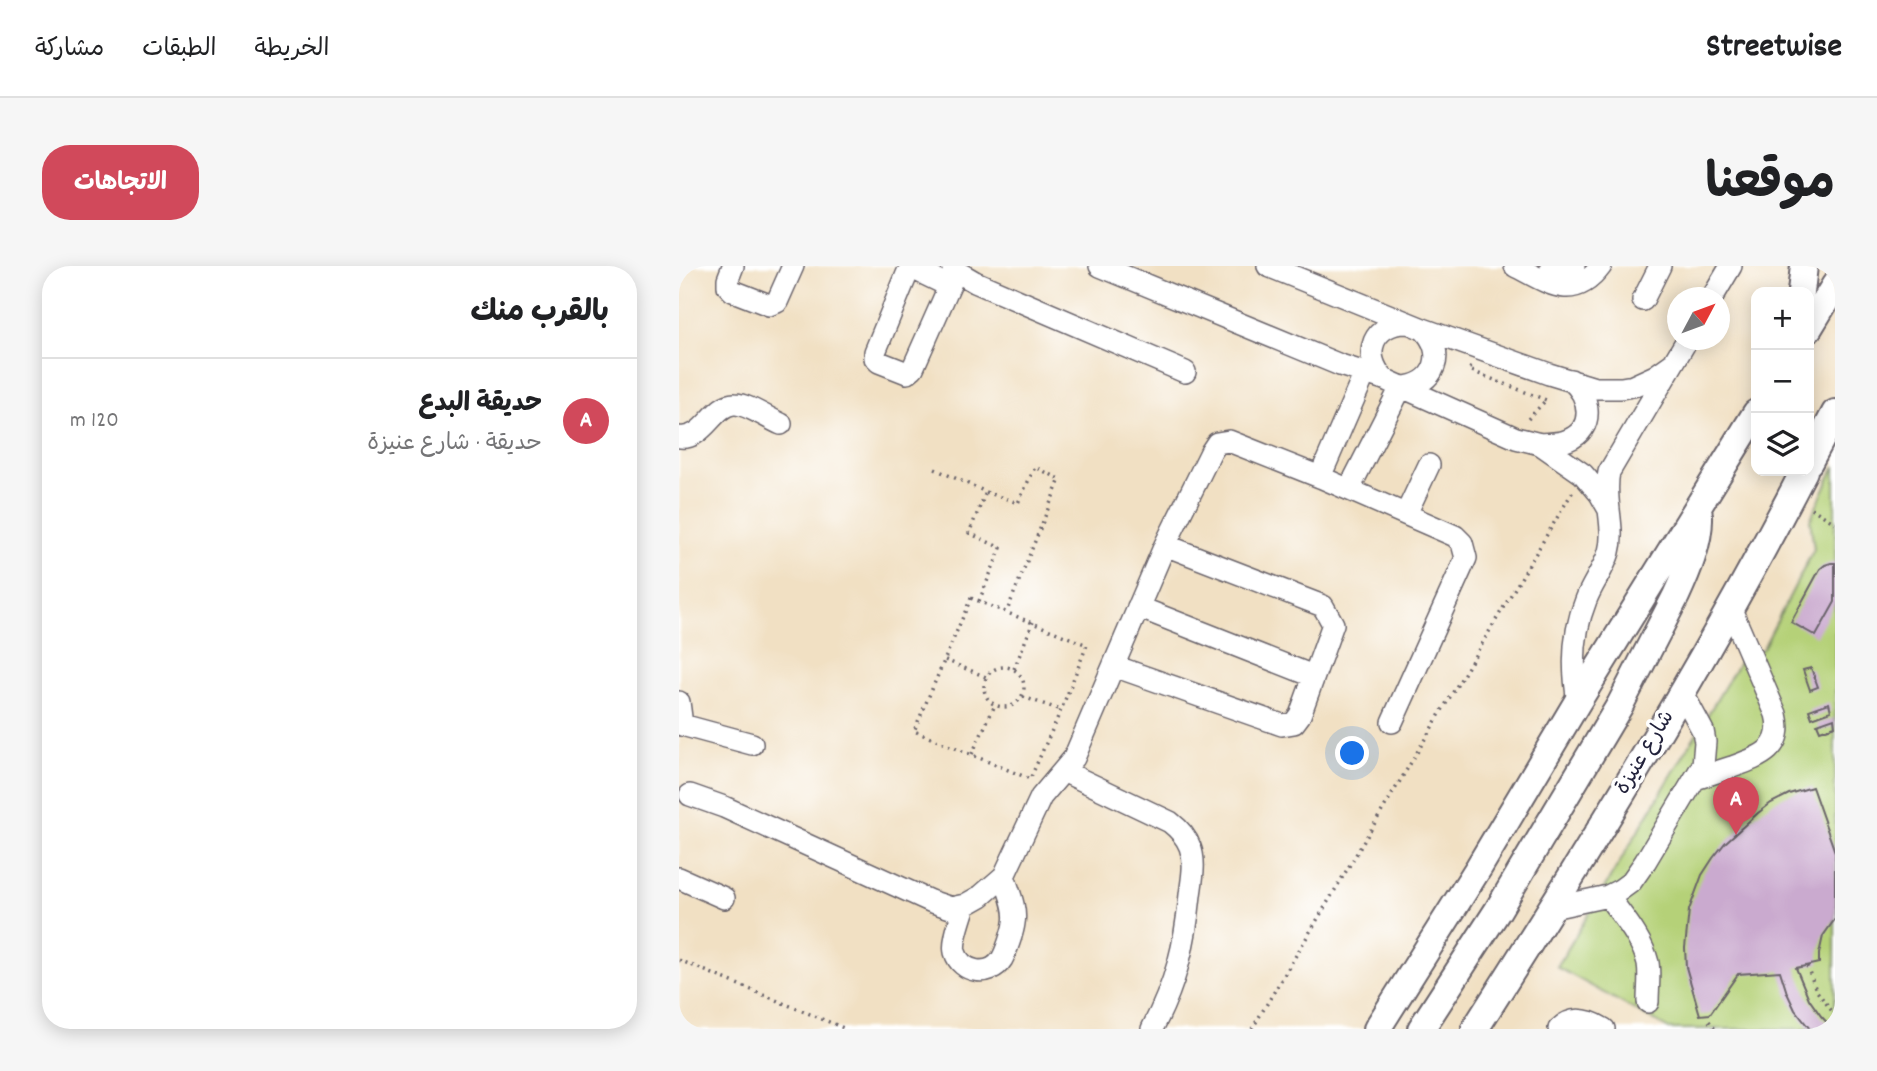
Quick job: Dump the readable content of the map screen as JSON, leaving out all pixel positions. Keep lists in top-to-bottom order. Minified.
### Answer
{"streets":{"main road":["شارع عنيزة"]},"north":"top right","page":{"header":"Streetwise","nav":["الخريطة","الطبقات","مشاركة"],"title":"موقعنا","buttons":"الاتجاهات","heading":"بالقرب منك","map_buttons":["+","−"],"list":[{"mark":"A","name":"حديقة البدع","note":"حديقة · شارع عنيزة","value":"120 m"}],"pins":"A"}}
